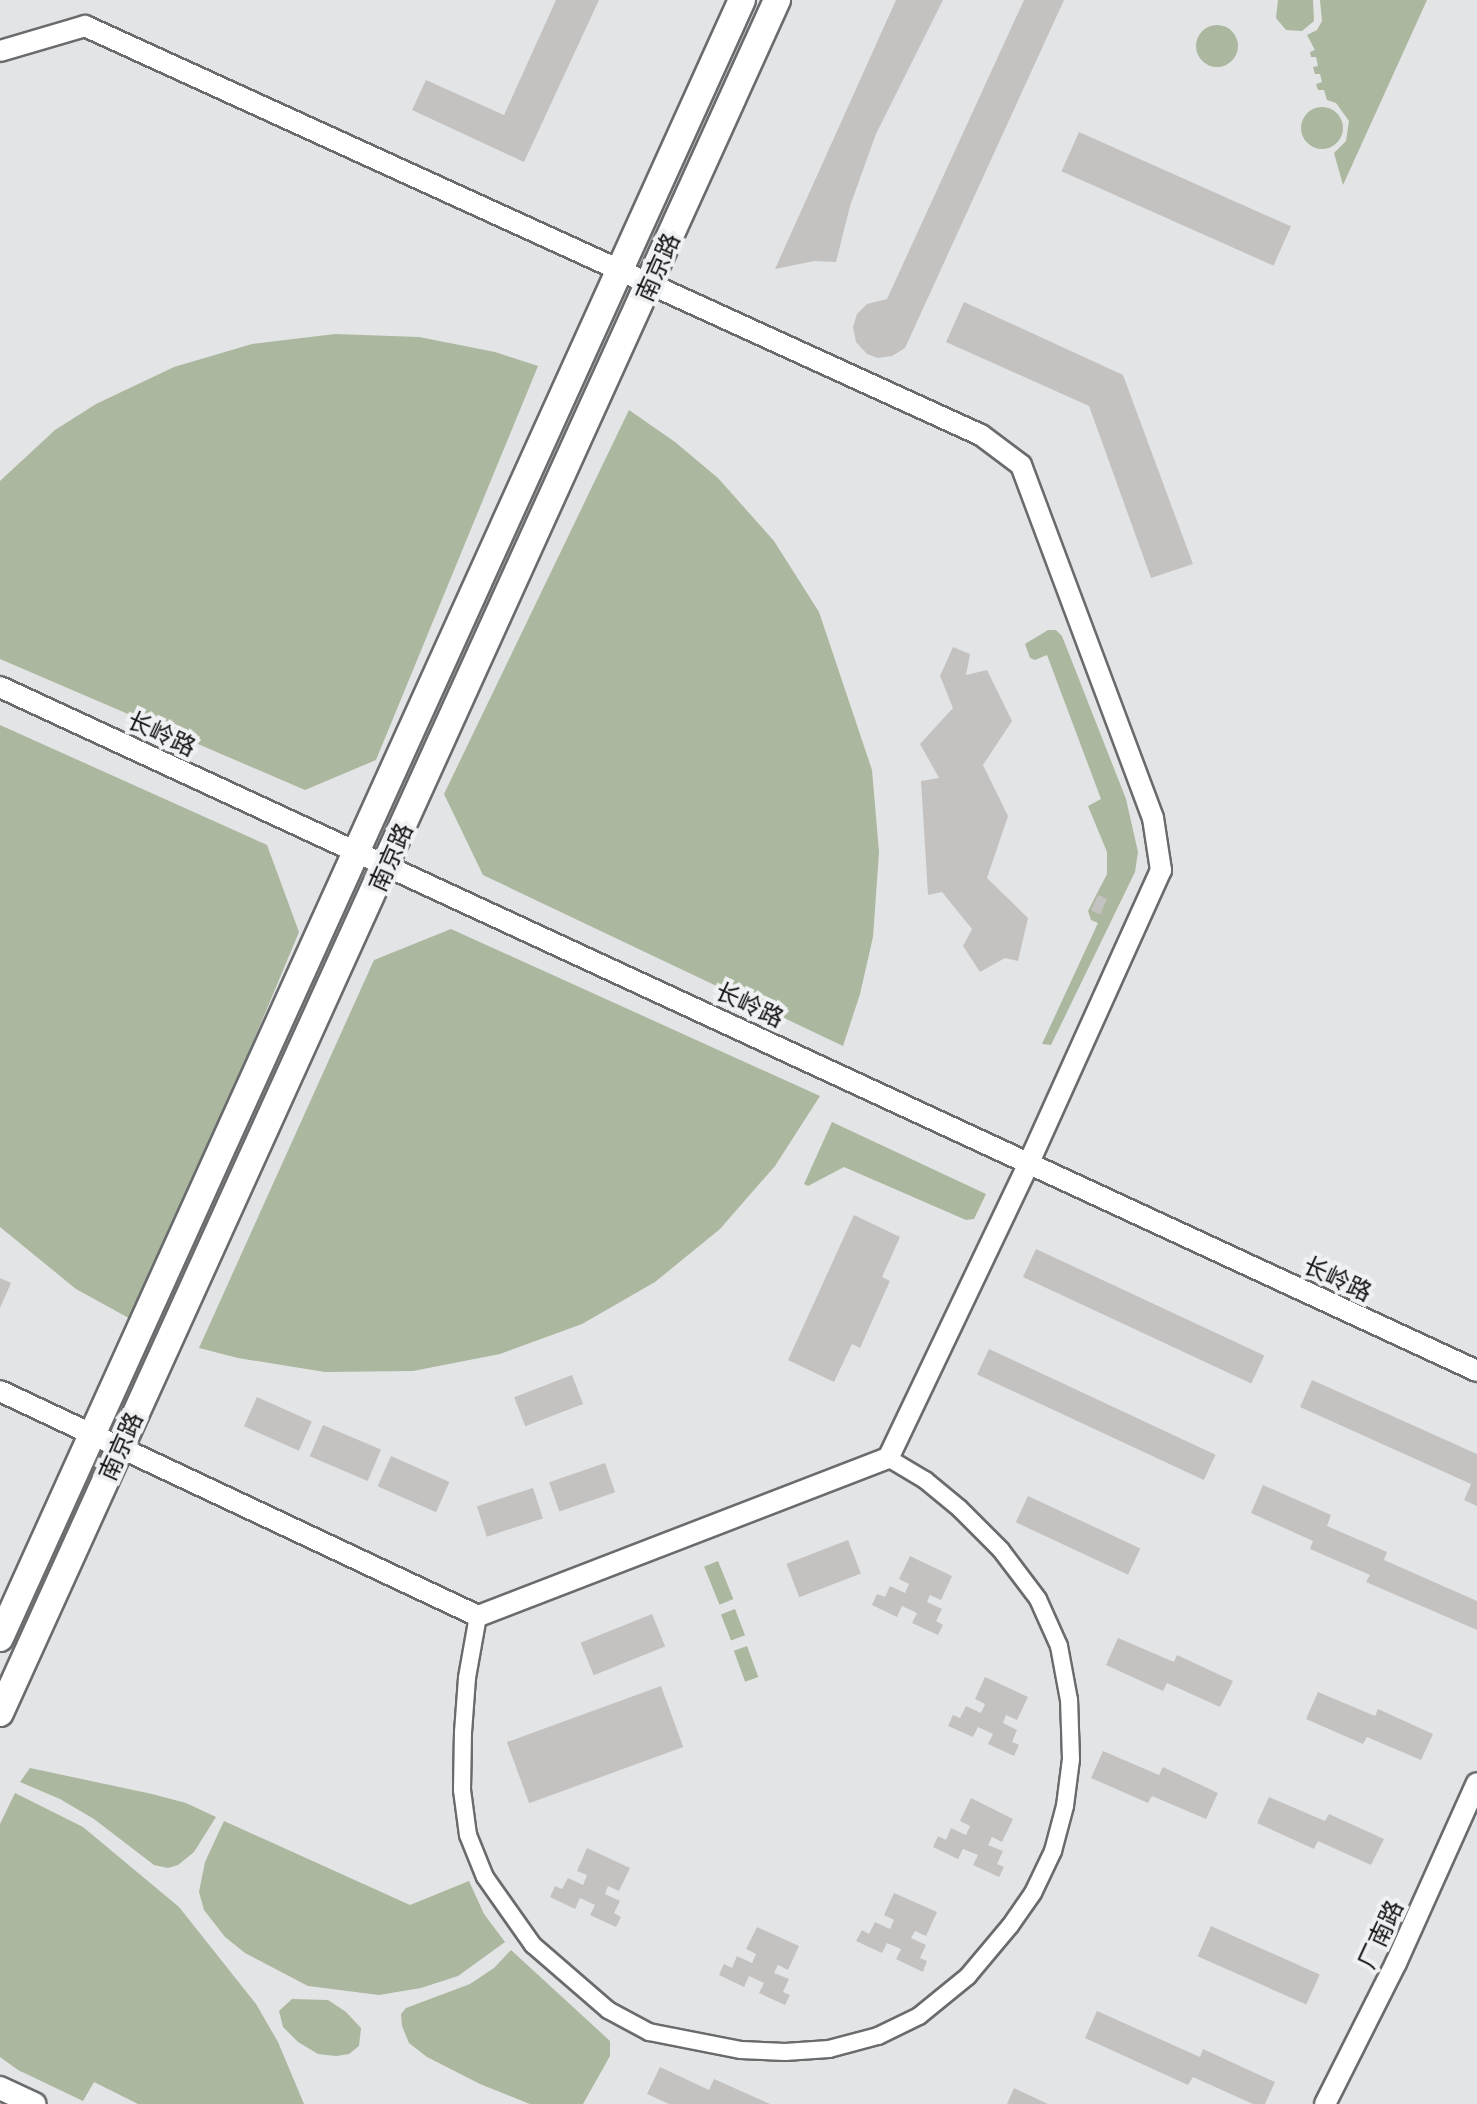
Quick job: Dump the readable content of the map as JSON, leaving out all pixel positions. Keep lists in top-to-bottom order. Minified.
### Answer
{"streets":{"main road":["南京路"],"street":["长岭路","厂南路"]},"crossings":[["南京路","长岭路"]]}
